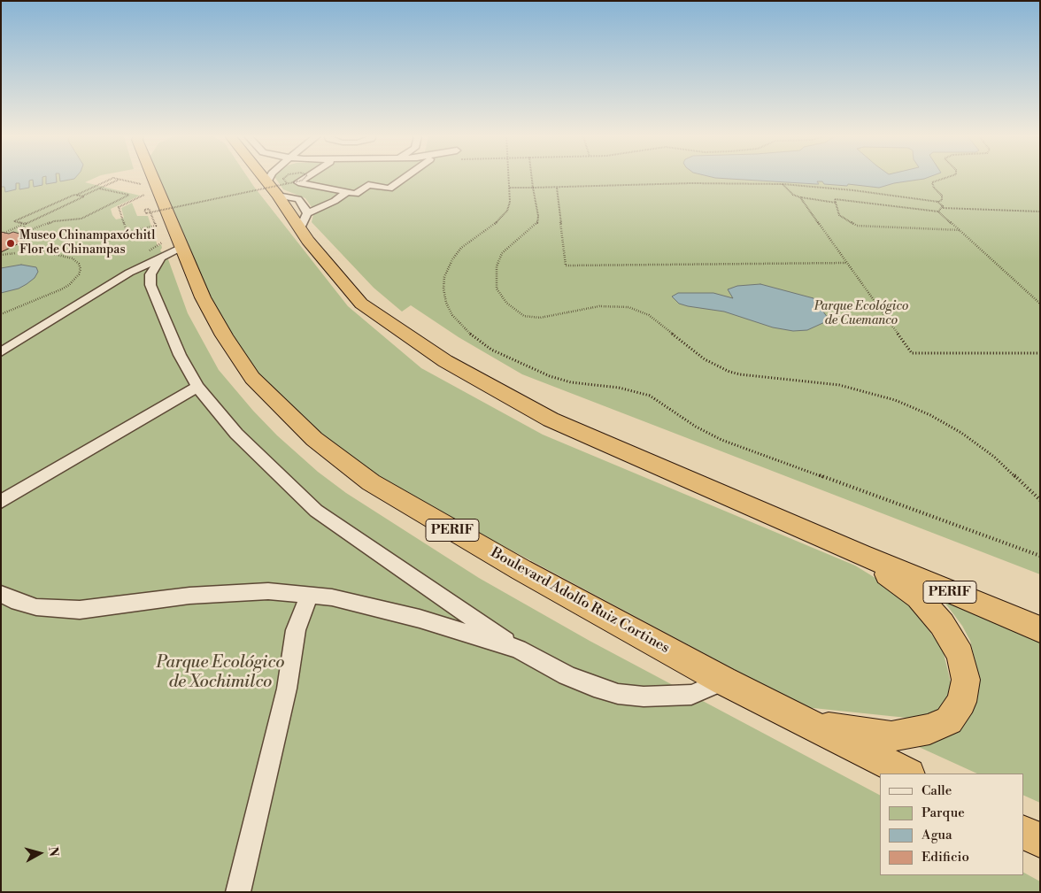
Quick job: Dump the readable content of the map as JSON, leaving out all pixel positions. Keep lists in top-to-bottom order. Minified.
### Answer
{"streets":{"highway":["PERIF","Boulevard Adolfo Ruiz Cortines"]},"parks":["Parque Ecológico de Cuemanco","Parque Ecológico de Xochimilco"],"places":["Museo Chinampaxóchitl Flor de Chinampas"],"legend":["Calle","Parque","Agua","Edificio"],"north":"right"}
